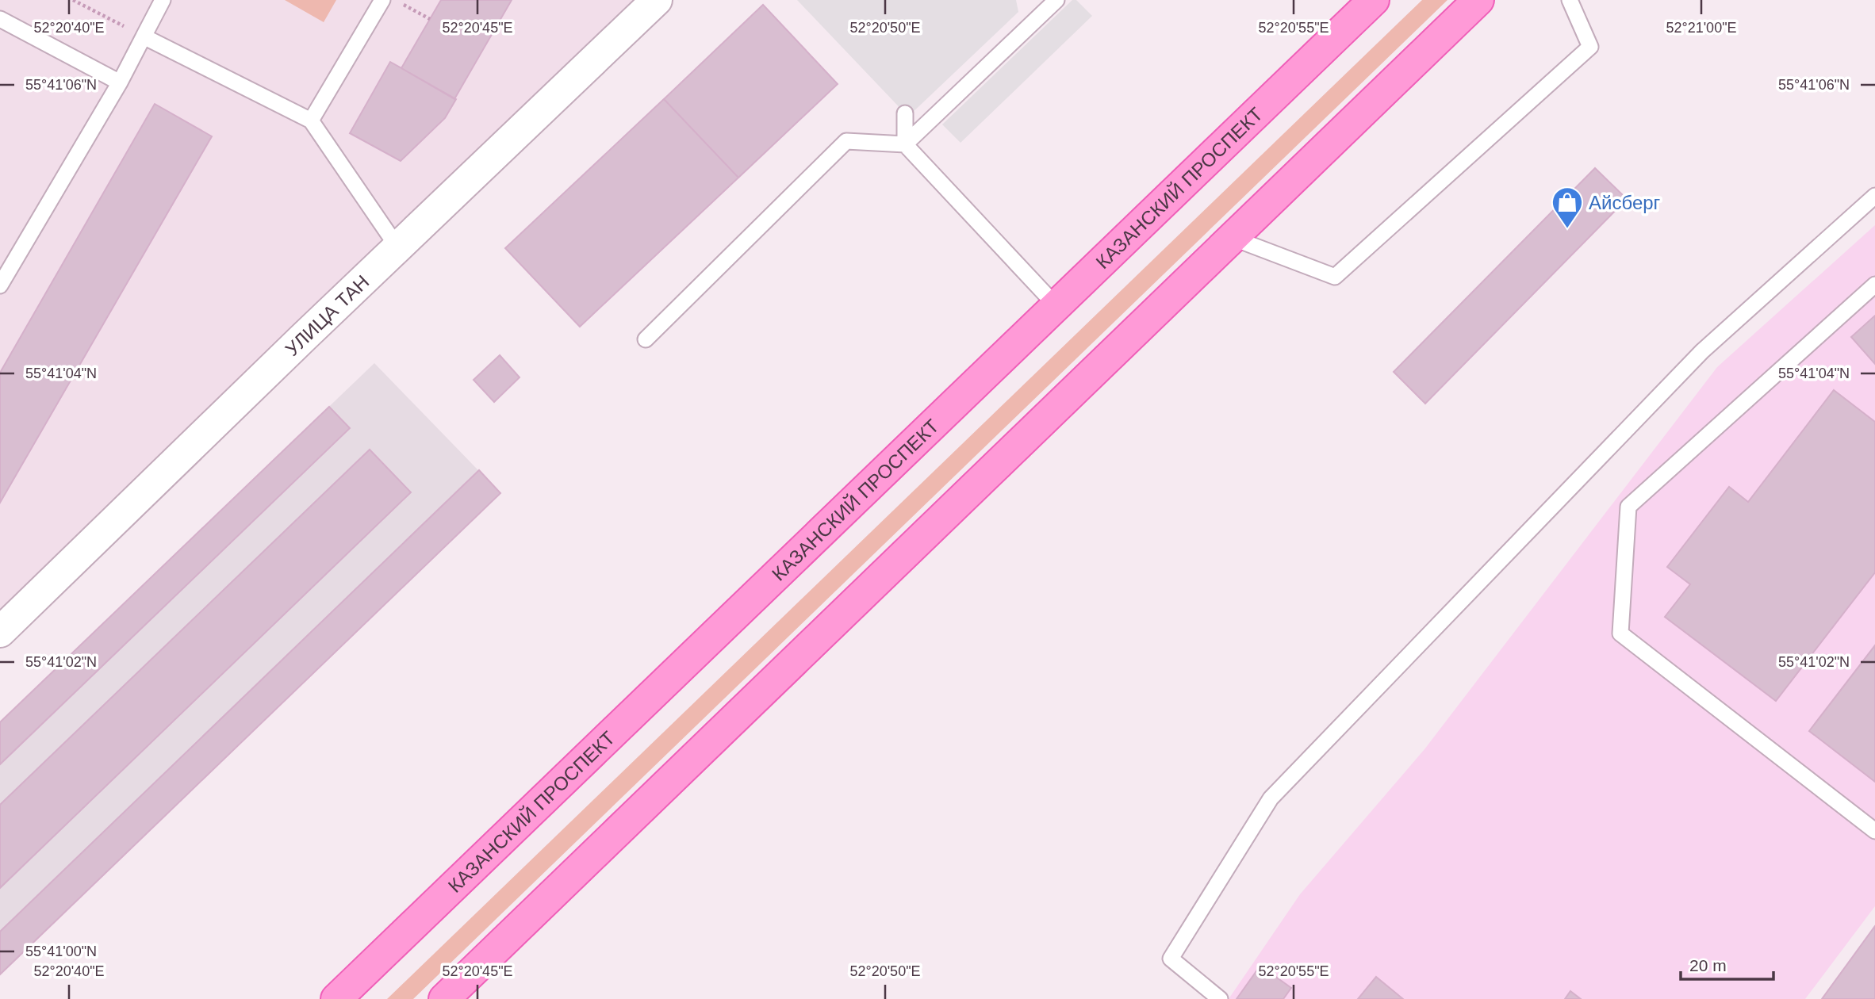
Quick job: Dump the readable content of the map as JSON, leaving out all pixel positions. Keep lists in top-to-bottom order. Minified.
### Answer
{"streets":{"main road":["КАЗАНСКИЙ ПРОСПЕКТ"],"street":["УЛИЦА ТАН"]},"places":{"shop":["Айсберг"]},"scale_bar":"20 m","coordinates":["52°20'40\"E","52°20'45\"E","52°20'50\"E","52°20'55\"E","52°21'00\"E","55°41'06\"N","55°41'04\"N","55°41'02\"N","55°41'00\"N"]}
